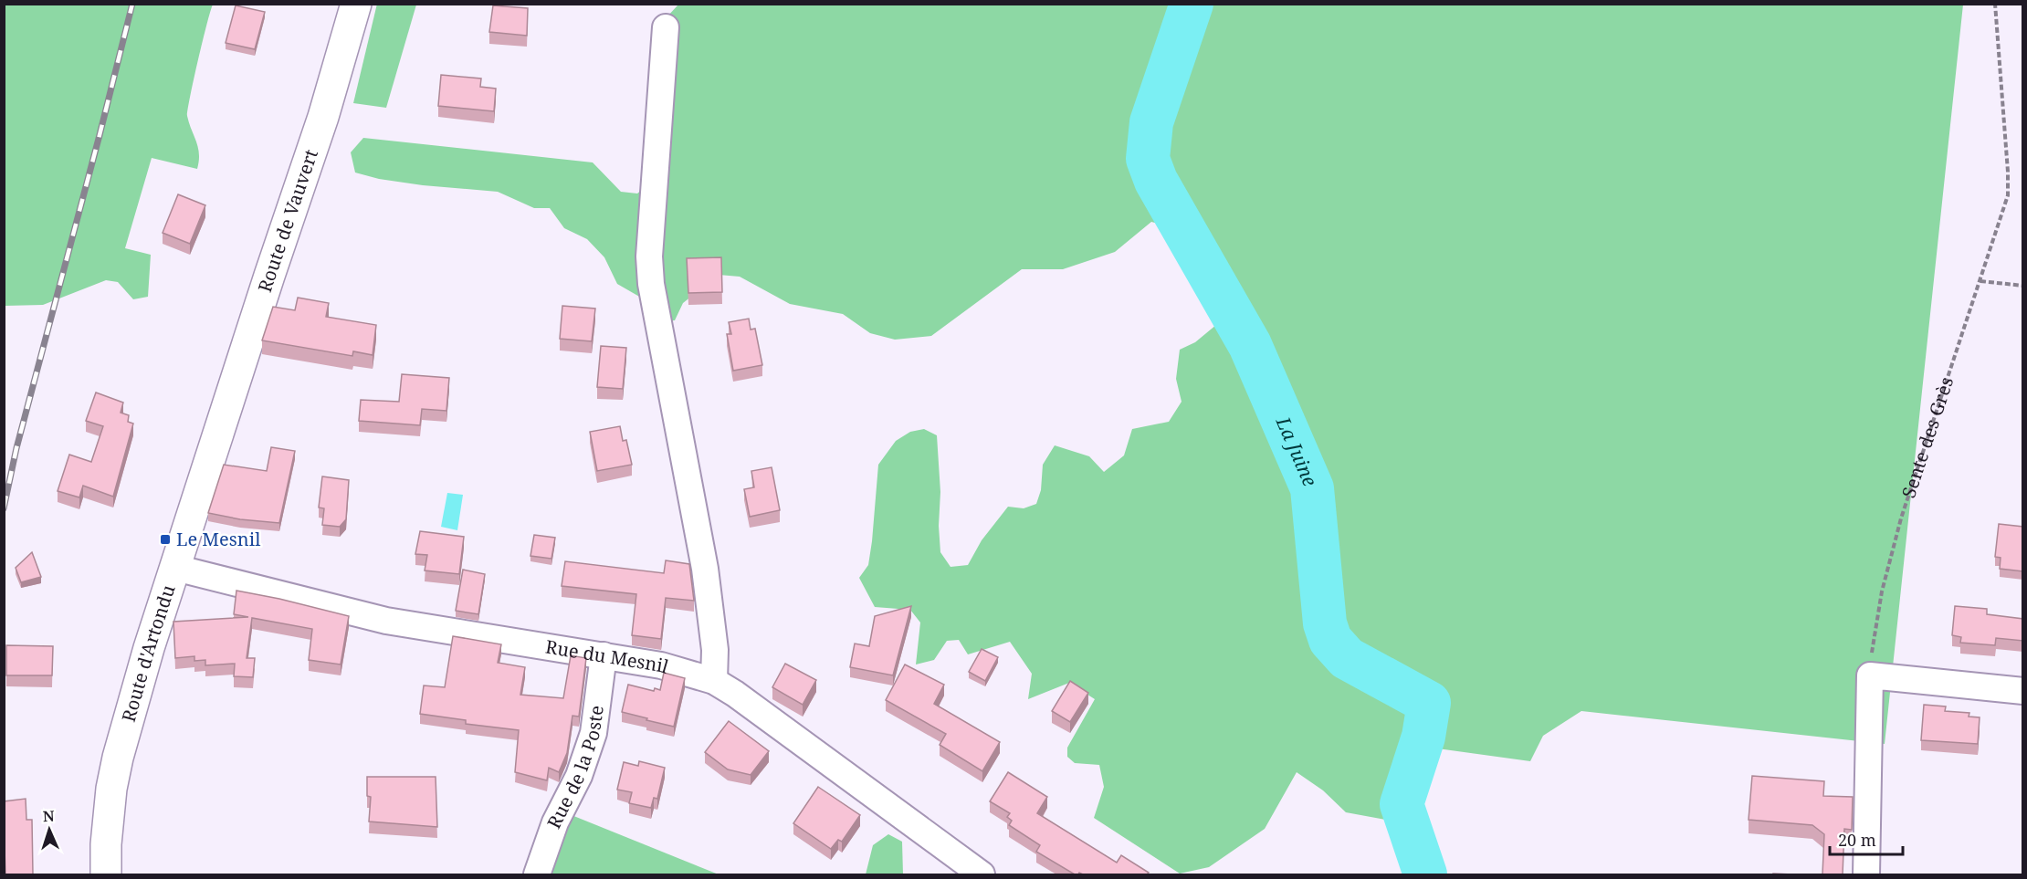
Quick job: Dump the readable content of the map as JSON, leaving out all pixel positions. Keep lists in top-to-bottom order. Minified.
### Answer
{"streets":{"main road":["Route de Vauvert","Route d'Artondu"],"street":["Rue du Mesnil","Rue de la Poste"],"path":["Sente des Grès"]},"crossings":[["Route de Vauvert","Route d'Artondu"],["Route d'Artondu","Rue du Mesnil"],["Rue du Mesnil","Rue de la Poste"]],"water":["La Juine"],"places":{"transit":["Le Mesnil"]},"scale_bar":"20 m","north":"top"}
